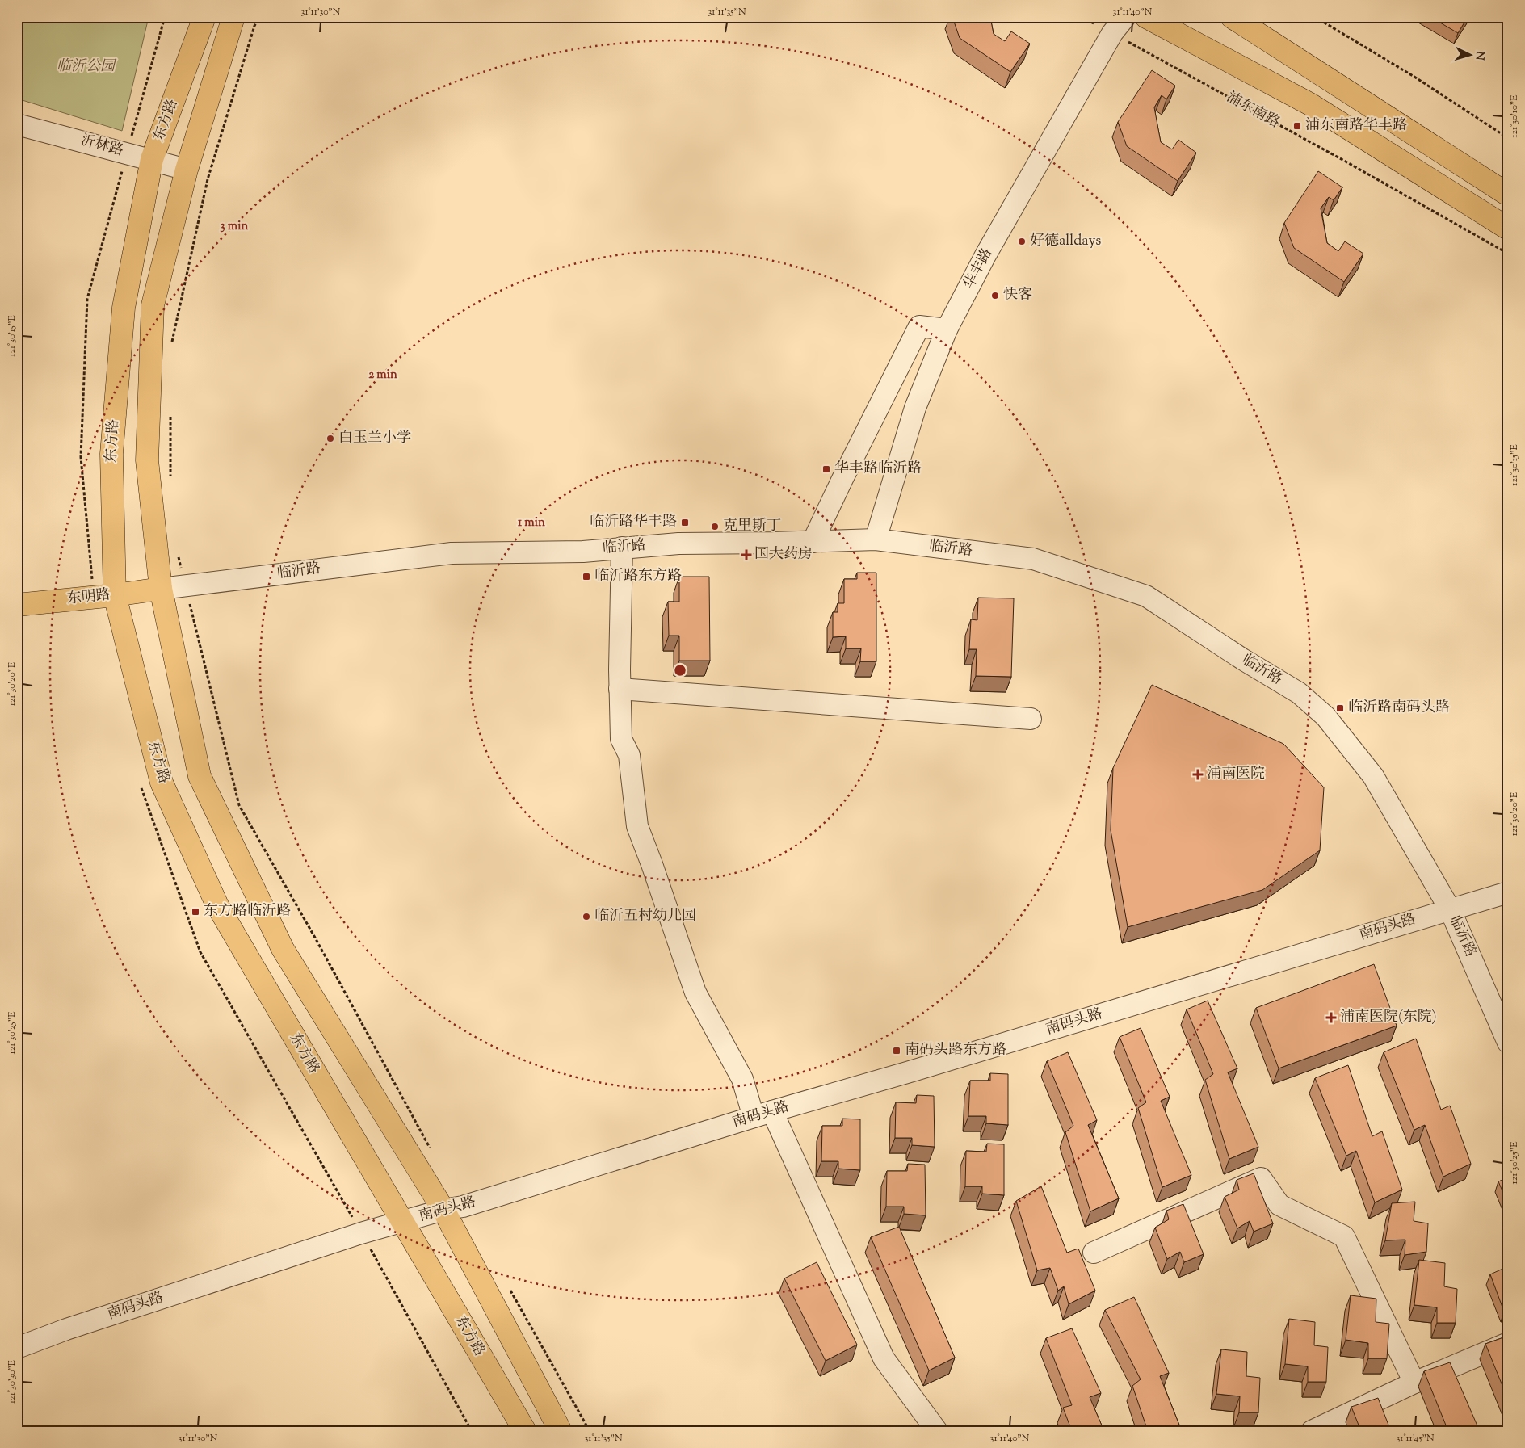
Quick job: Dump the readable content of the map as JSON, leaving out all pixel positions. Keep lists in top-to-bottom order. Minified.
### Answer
{"streets":{"main road":["东方路","东明路"],"street":["沂林路","华丰路","临沂路","南码头路"],"path":["浦东南路"]},"crossings":[["浦东南路","华丰路"],["东方路","沂林路"],["东方路","东明路"],["东方路","南码头路"],["华丰路","临沂路"],["临沂路","东明路"],["临沂路","南码头路"]],"parks":["临沂公园"],"places":{"transit":["浦东南路华丰路","华丰路临沂路","临沂路华丰路","临沂路东方路","临沂路南码头路","东方路临沂路","南码头路东方路"],"other":["好德alldays","快客","白玉兰小学","克里斯丁","临沂五村幼儿园"],"health":["国大药房","浦南医院","浦南医院(东院)"]},"north":"right","coordinates":["31°11'30\"N","31°11'35\"N","31°11'40\"N","121°30'10\"E","121°30'15\"E","121°30'20\"E","121°30'25\"E","121°30'30\"E","31°11'45\"N"],"rings":["3 min","2 min","1 min"]}
